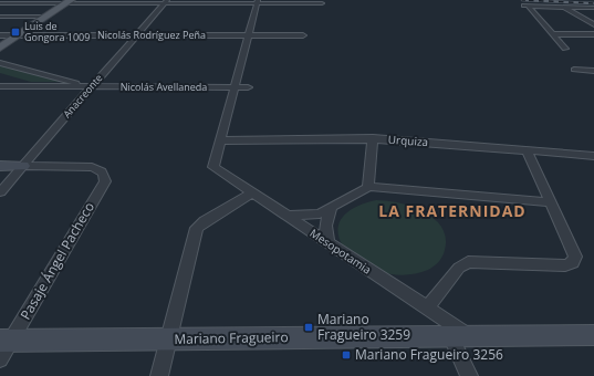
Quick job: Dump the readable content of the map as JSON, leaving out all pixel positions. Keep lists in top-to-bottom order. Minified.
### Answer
{"streets":{"main road":["Mariano Fragueiro"],"street":["Nicolás Rodríguez Peña","Nicolás Avellaneda","Anacreonte","Urquiza","Mesopotamia","Pasaje Ángel Pacheco"]},"crossings":[["Nicolás Rodríguez Peña","Anacreonte"],["Nicolás Avellaneda","Anacreonte"],["Anacreonte","Pasaje Ángel Pacheco"],["Urquiza","Mesopotamia"],["Mesopotamia","Mariano Fragueiro"],["Pasaje Ángel Pacheco","Mariano Fragueiro"]],"districts":["LA FRATERNIDAD"],"places":{"transit":["Luis de Gongora 1009","Mariano Fragueiro 3259","Mariano Fragueiro 3256"]}}
